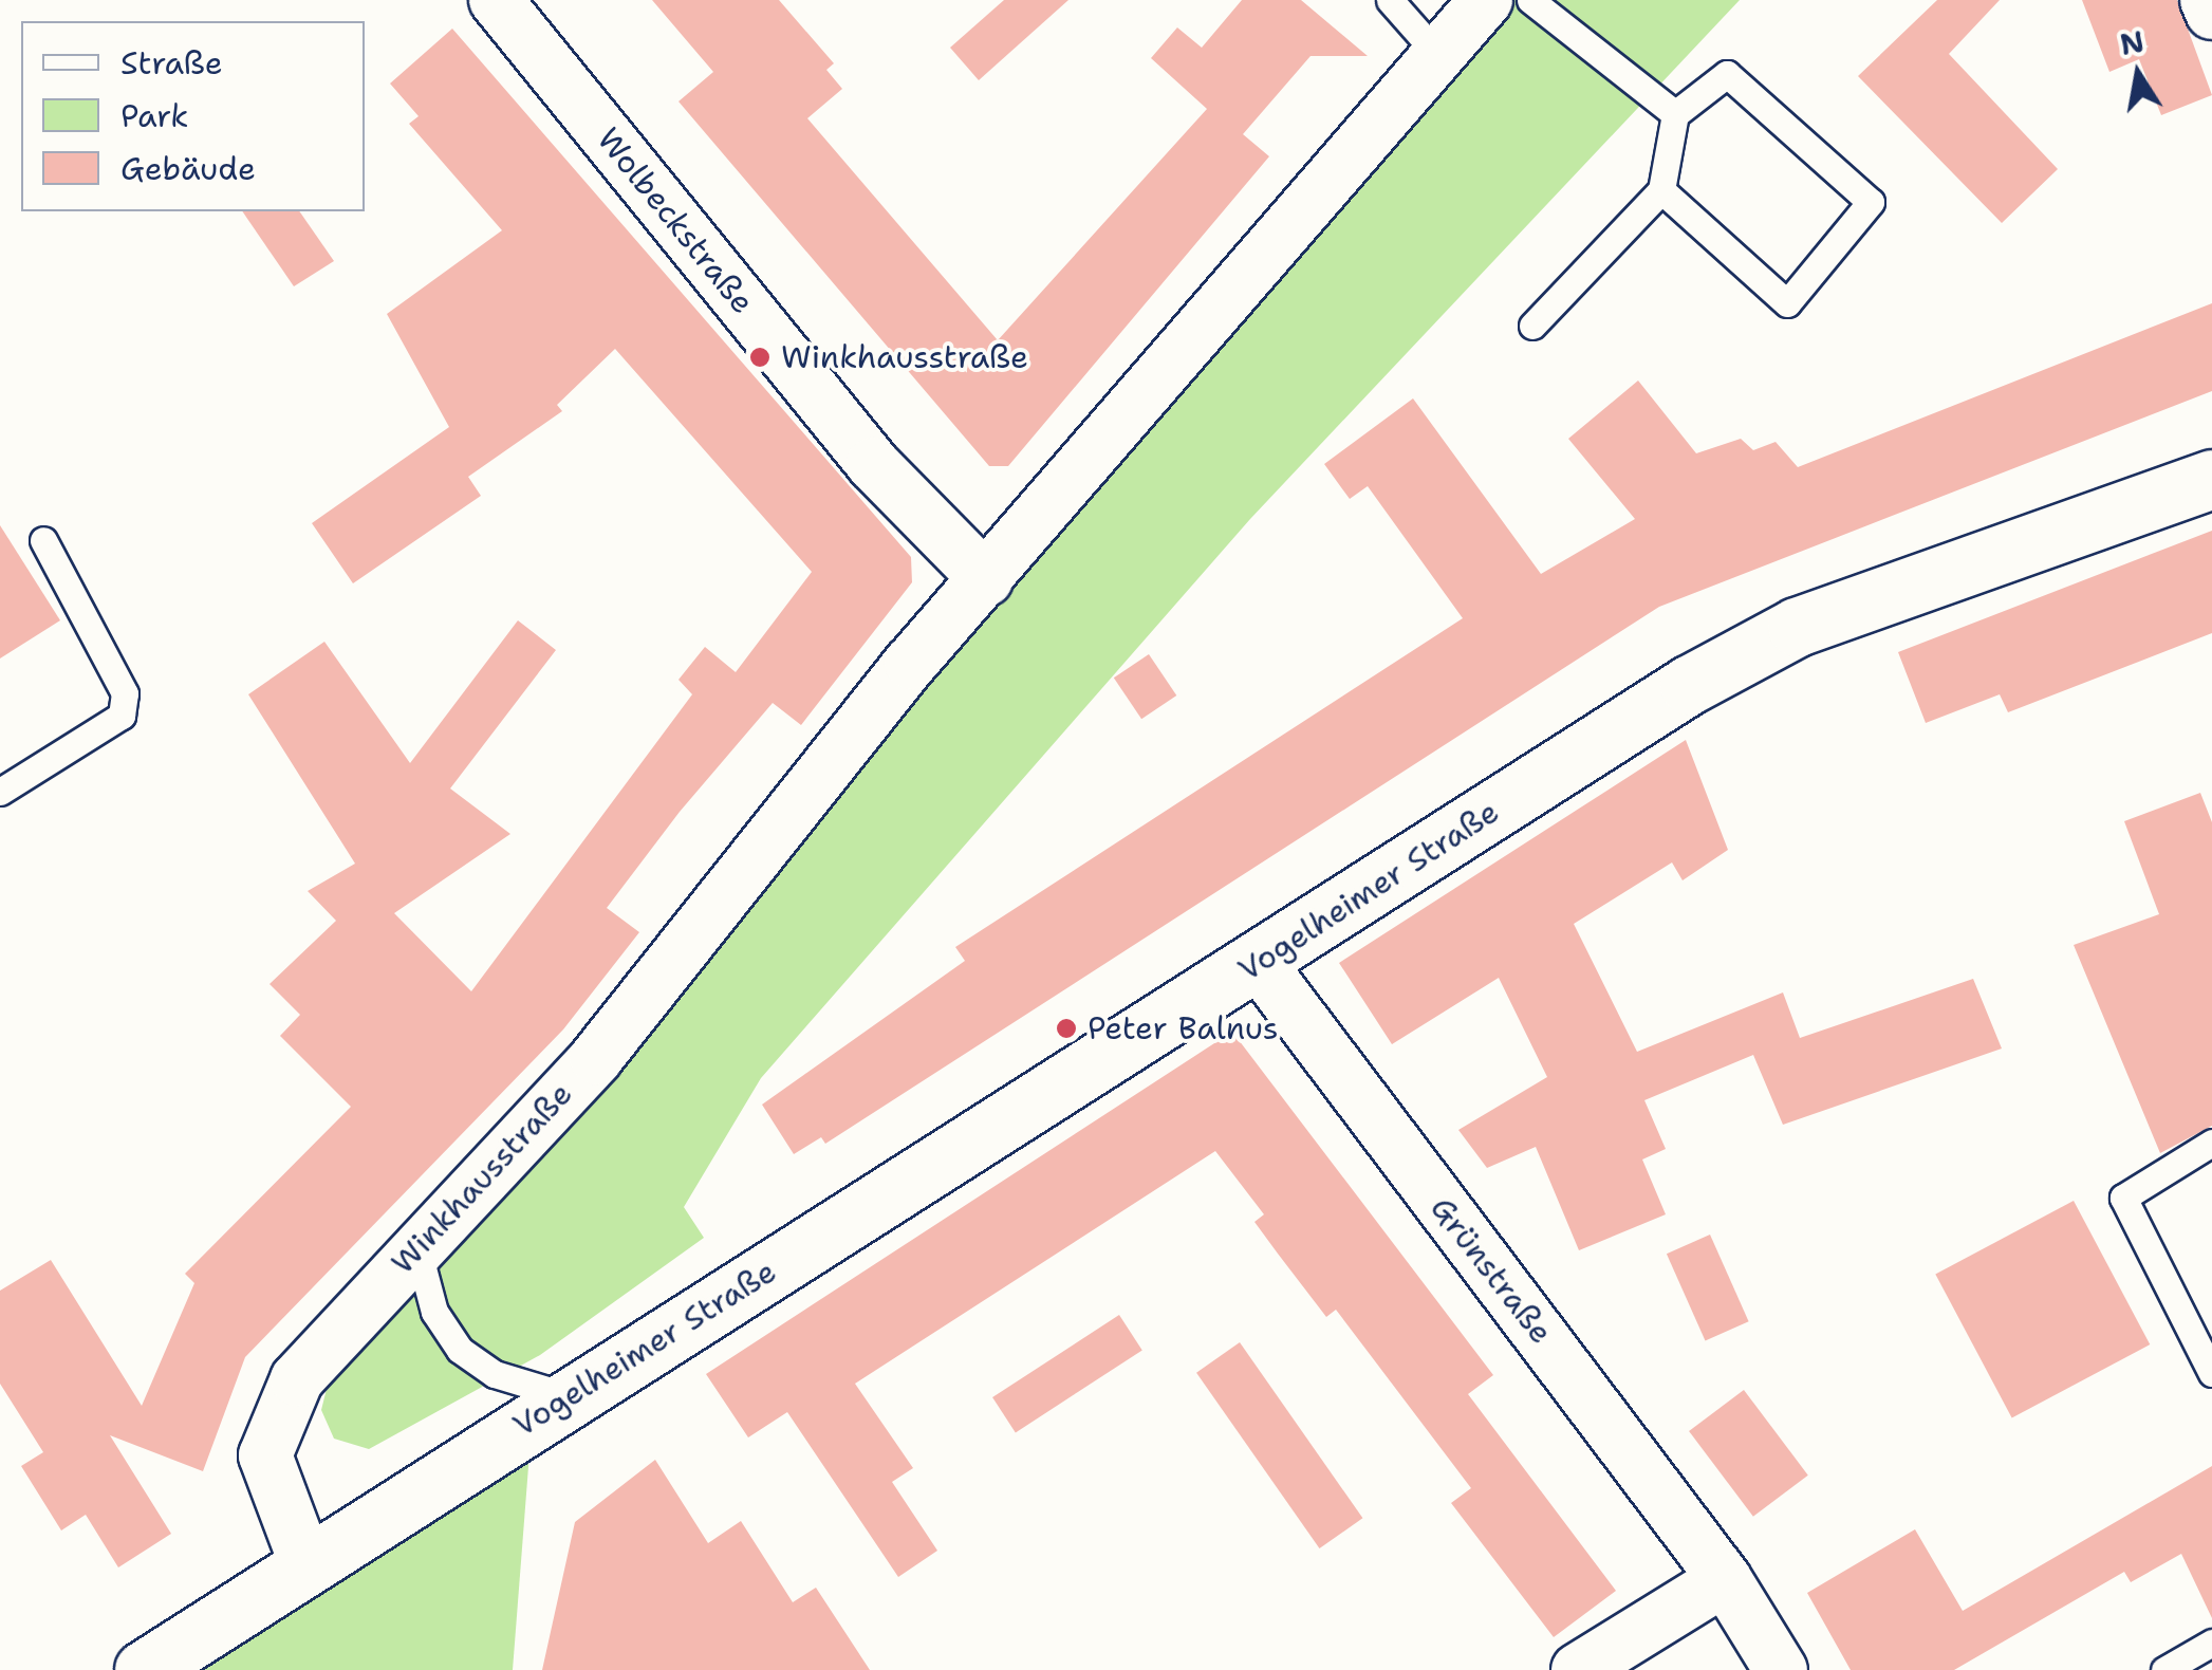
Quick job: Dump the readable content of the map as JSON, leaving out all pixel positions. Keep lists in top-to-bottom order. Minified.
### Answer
{"streets":{"main road":["Vogelheimer Straße"],"street":["Wolbeckstraße","Winkhausstraße","Grünstraße"]},"crossings":[["Wolbeckstraße","Winkhausstraße"],["Vogelheimer Straße","Winkhausstraße"],["Vogelheimer Straße","Grünstraße"]],"places":["Winkhausstraße","Peter Balnus"],"legend":["Straße","Park","Gebäude"],"north":"top"}
